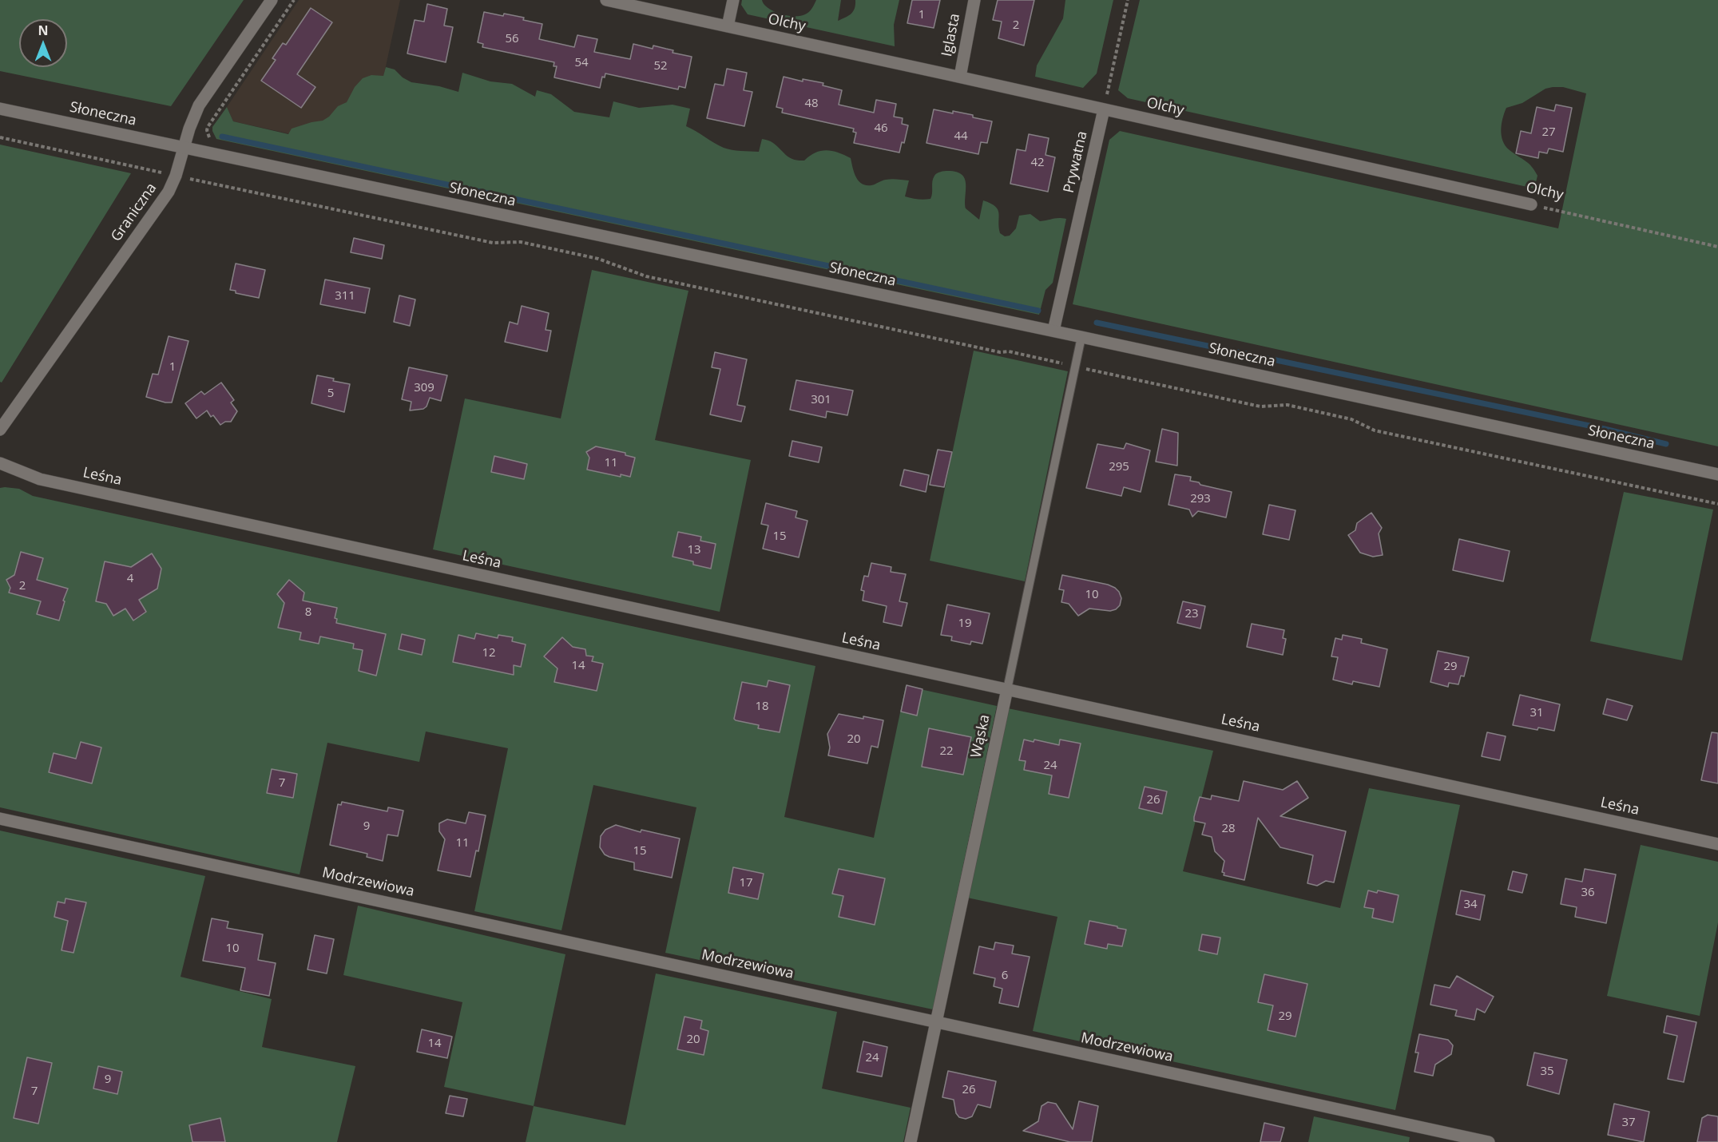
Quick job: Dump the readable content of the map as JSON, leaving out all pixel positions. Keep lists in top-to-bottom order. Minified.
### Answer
{"streets":{"street":["Olchy","Iglasta","Słoneczna","Prywatna","Graniczna","Leśna","Wąska","Modrzewiowa"]},"crossings":[["Olchy","Iglasta"],["Olchy","Prywatna"],["Słoneczna","Prywatna"],["Słoneczna","Graniczna"],["Słoneczna","Wąska"],["Leśna","Wąska"],["Wąska","Modrzewiowa"]],"house_numbers":["1","2","56","54","52","48","46","27","44","42","311","1","309","5","301","11","295","293","15","13","4","2","10","8","23","19","12","14","29","18","31","20","22","24","7","26","9","28","11","15","17","36","34","10","6","29","20","14","24","35","9","26","7","37"],"north":"top"}
